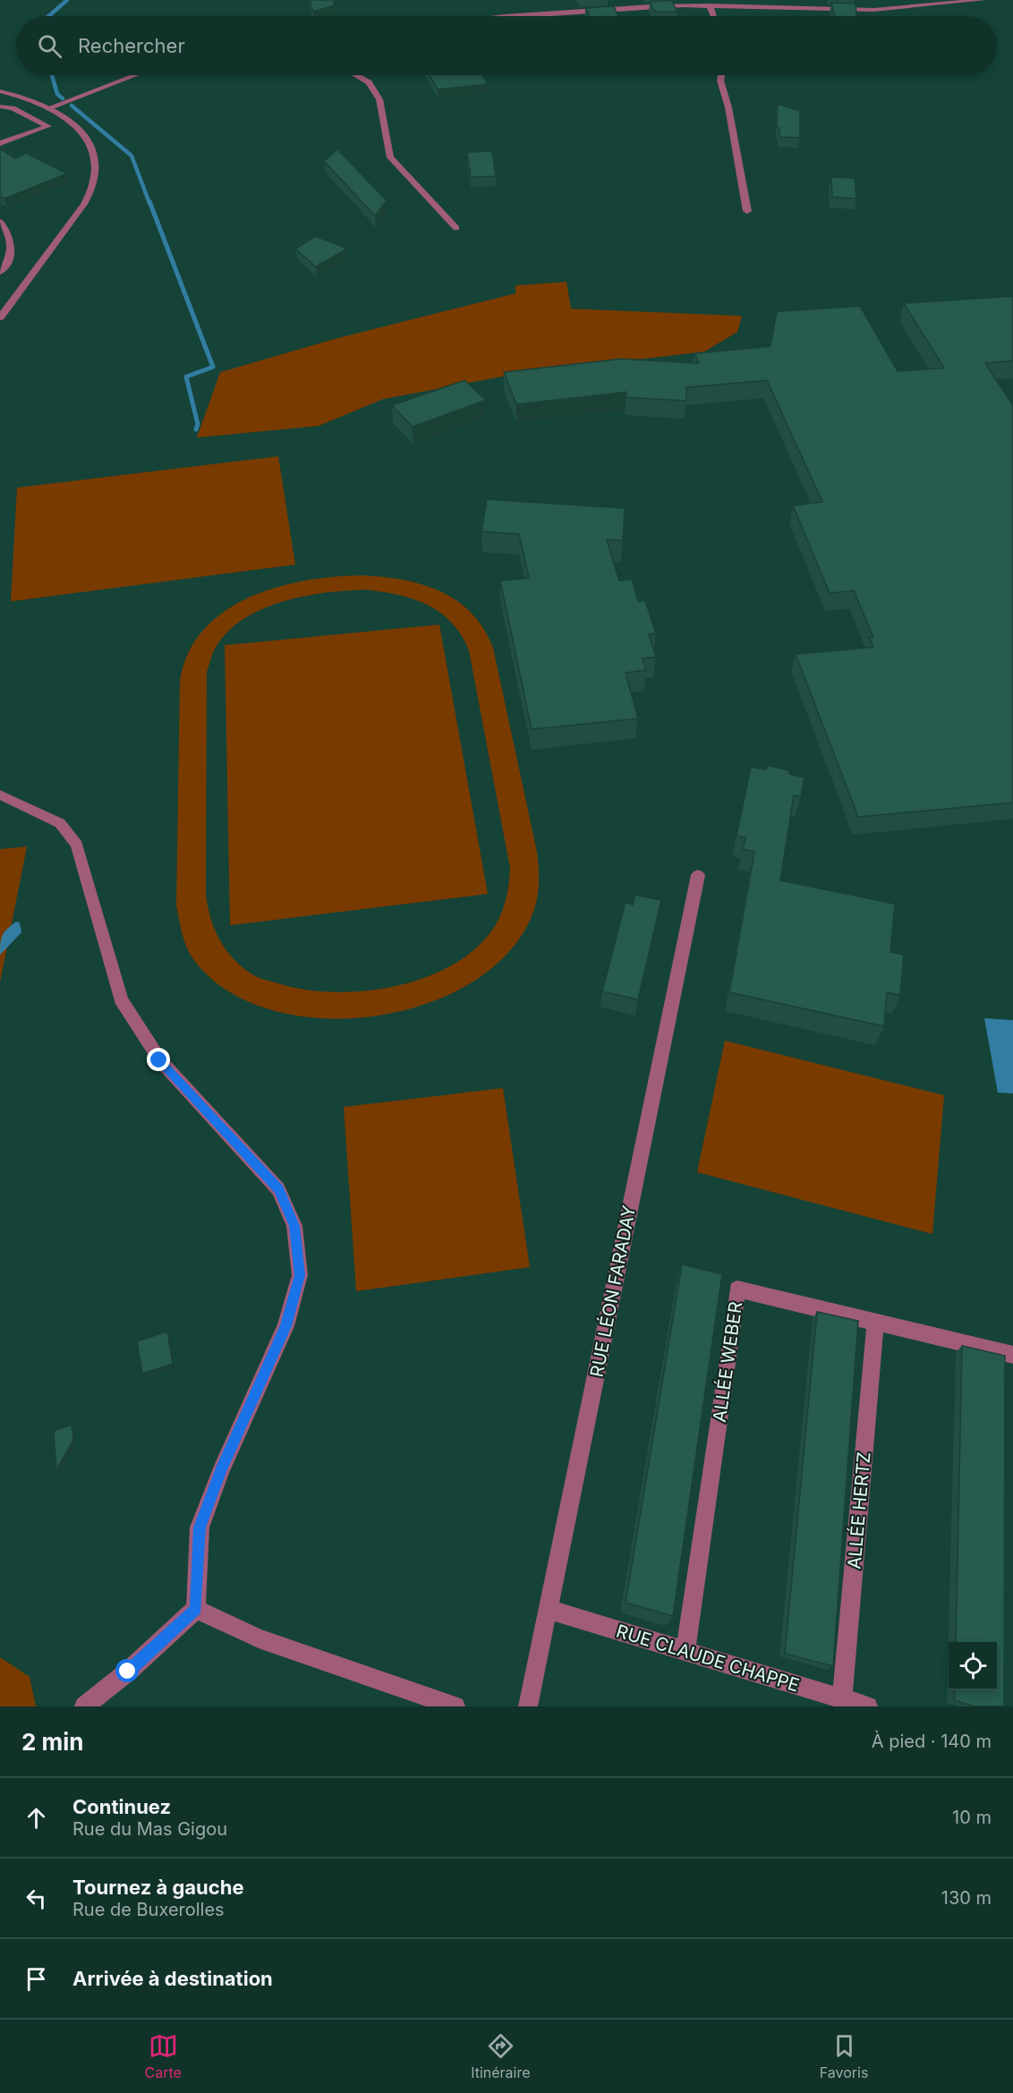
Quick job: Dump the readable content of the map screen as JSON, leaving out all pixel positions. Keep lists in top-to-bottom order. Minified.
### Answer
{"streets":{"street":["RUE LÉON FARADAY","ALLÉE WEBER","ALLÉE HERTZ","RUE CLAUDE CHAPPE"]},"crossings":[["RUE LÉON FARADAY","RUE CLAUDE CHAPPE"],["ALLÉE WEBER","ALLÉE HERTZ"],["ALLÉE WEBER","RUE CLAUDE CHAPPE"],["ALLÉE HERTZ","RUE CLAUDE CHAPPE"]],"page":{"search":"Rechercher","heading":["2 min","À pied · 140 m"],"list":[["Continuez","Rue du Mas Gigou","10 m"],["Tournez à gauche","Rue de Buxerolles","130 m"],"Arrivée à destination"],"nav":["Carte","Itinéraire","Favoris"]}}
